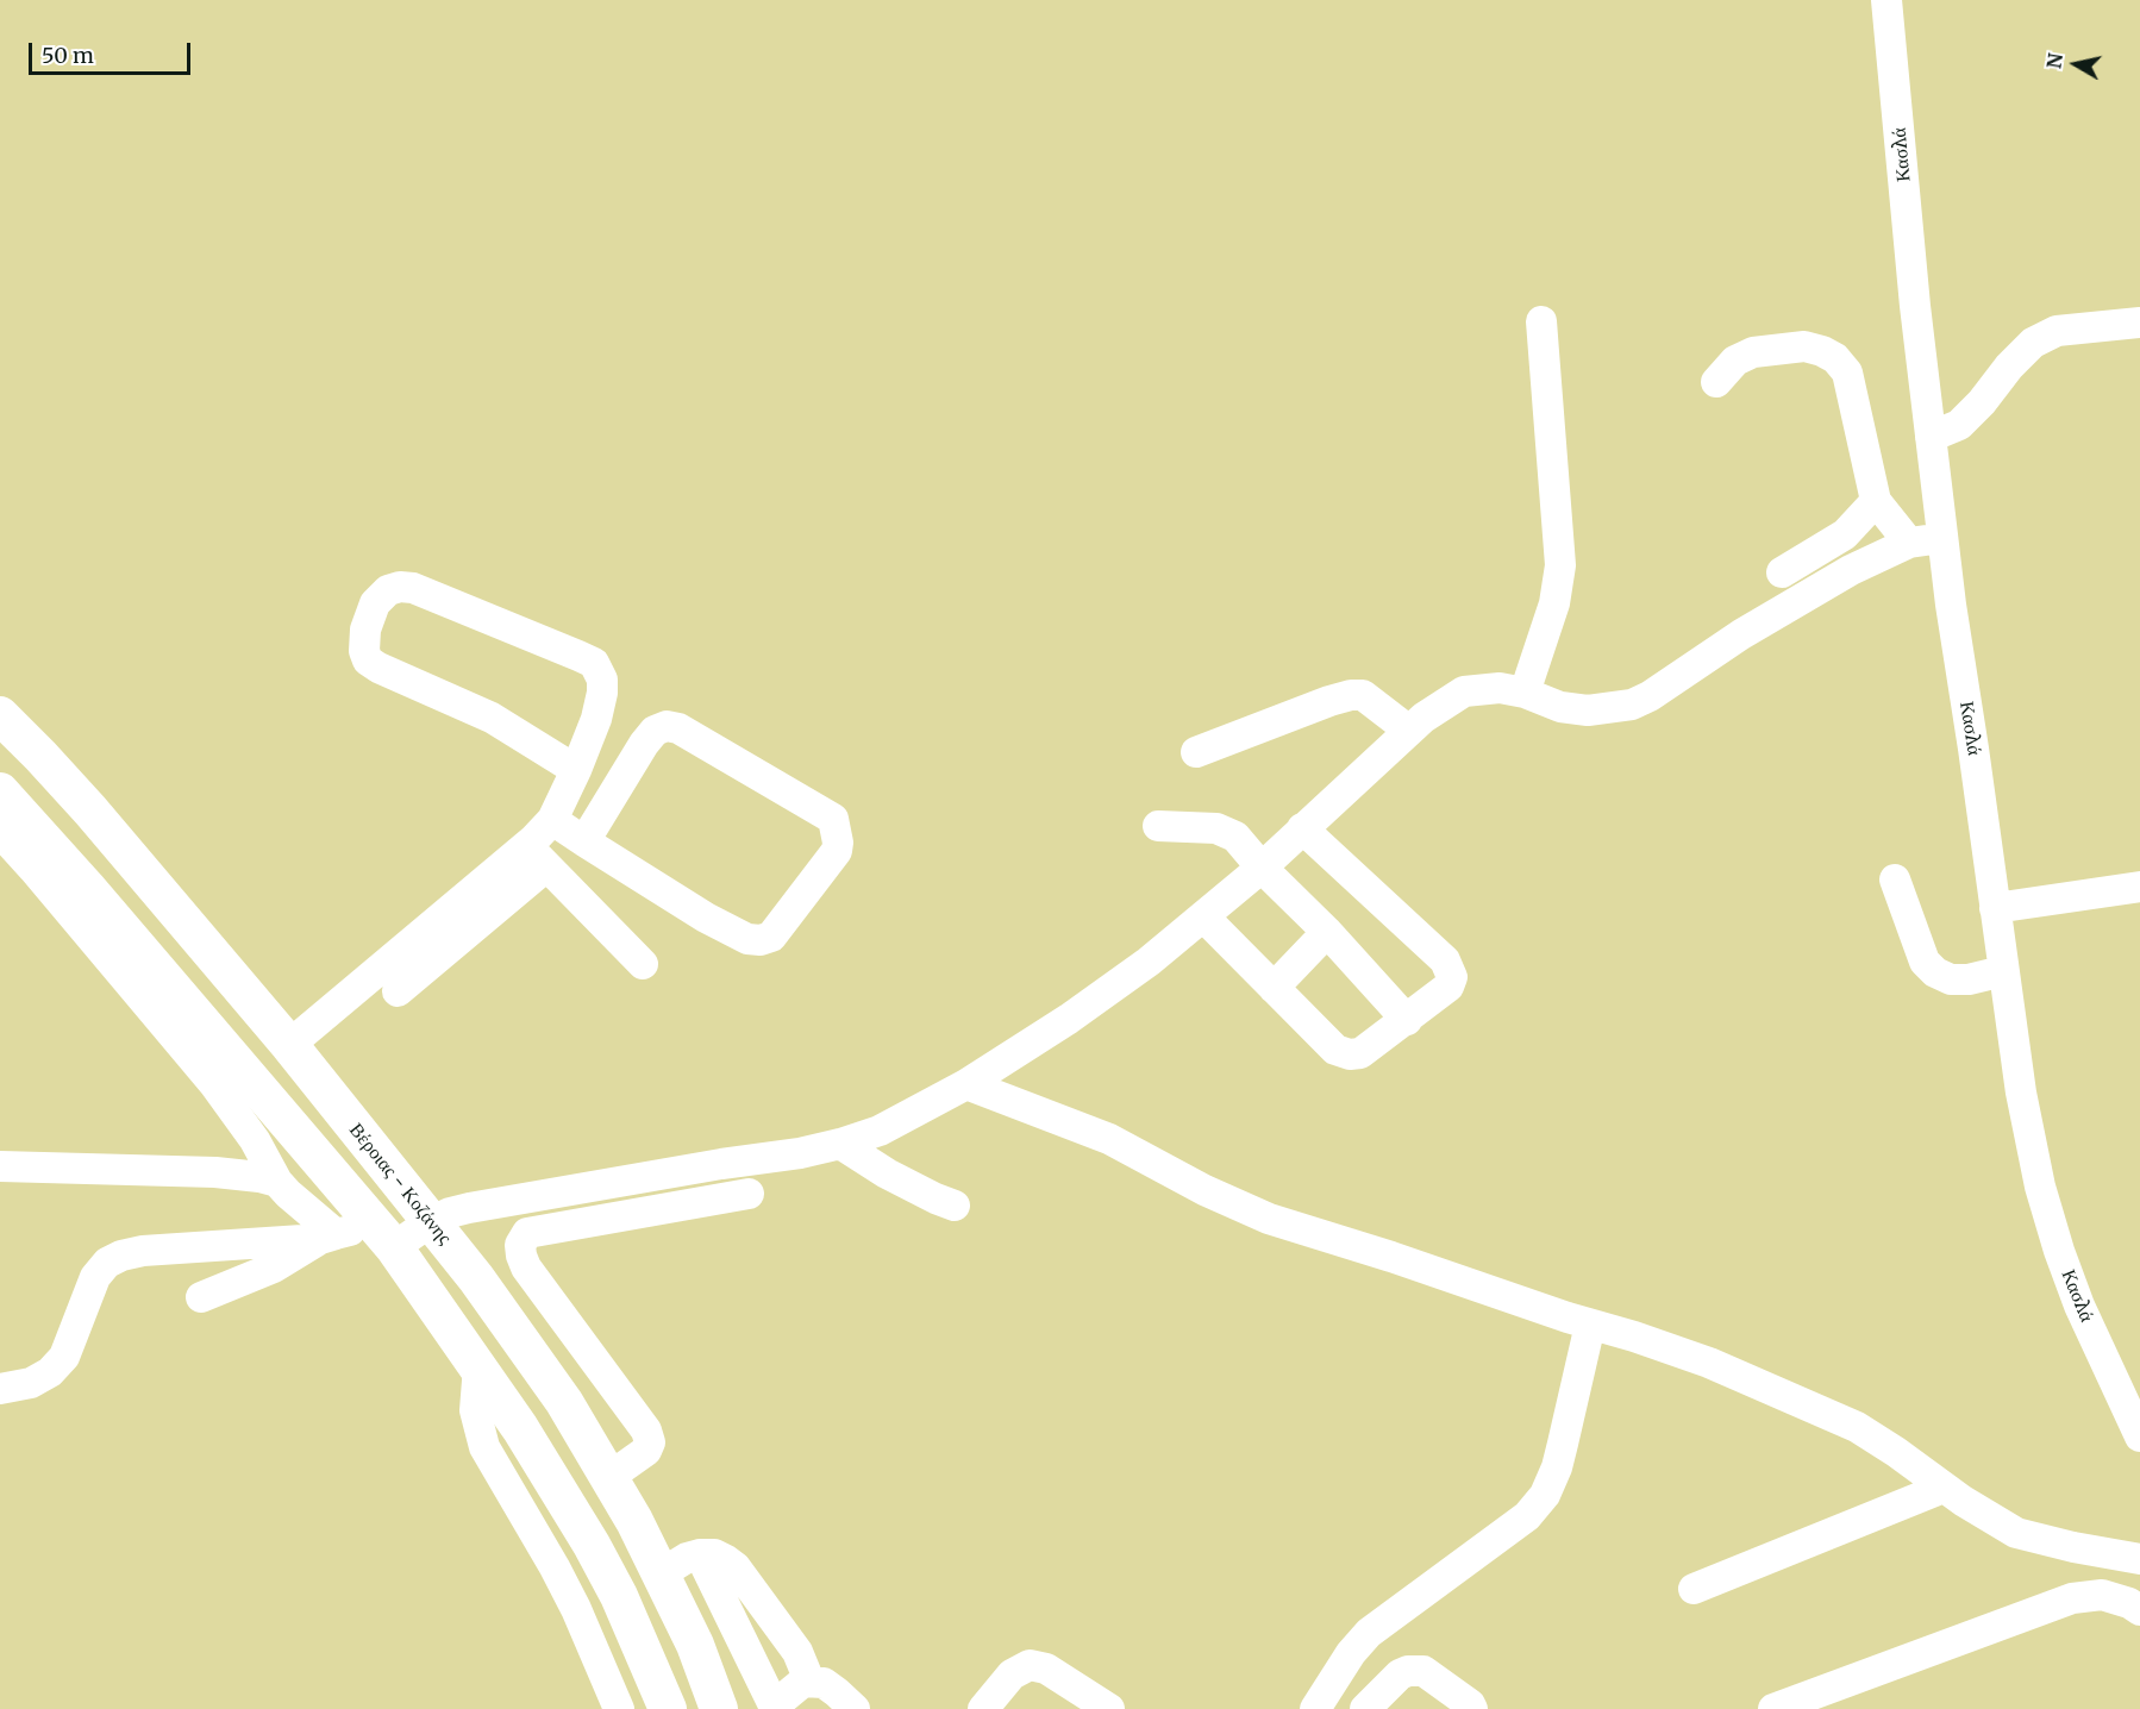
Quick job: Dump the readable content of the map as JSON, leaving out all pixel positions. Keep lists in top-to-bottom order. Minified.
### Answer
{"streets":{"main road":["Βέροιας - Κοζάνης"],"street":["Κασλά"]},"scale_bar":"50 m","north":"left"}
